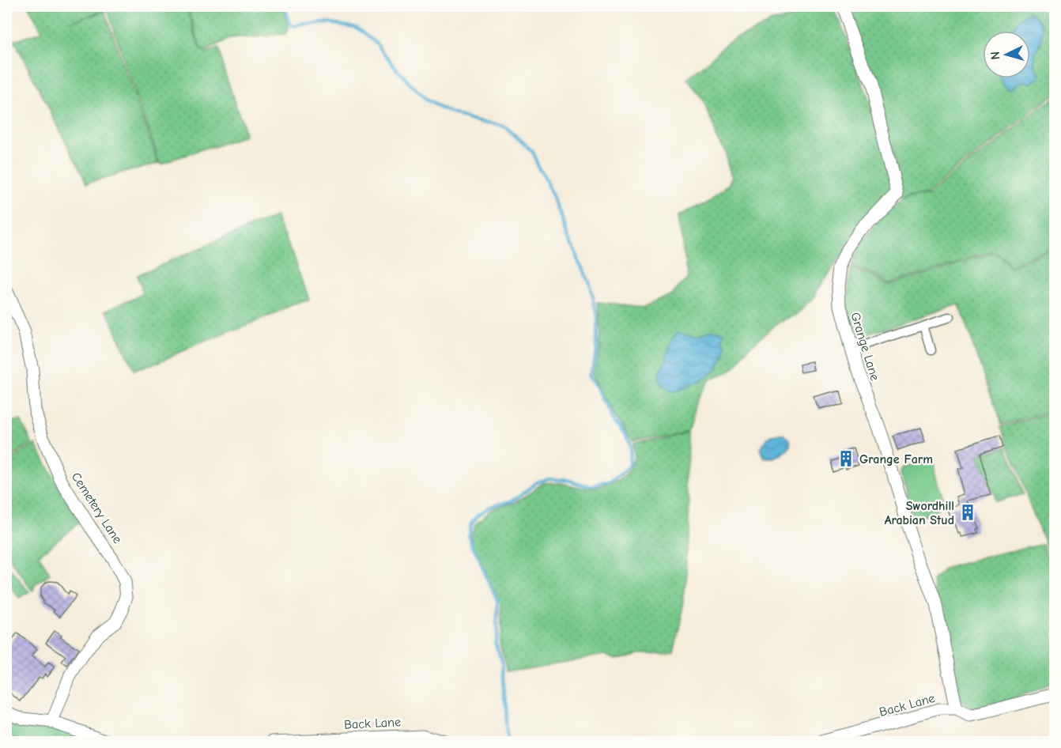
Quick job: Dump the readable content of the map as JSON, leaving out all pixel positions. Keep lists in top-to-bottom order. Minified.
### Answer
{"streets":{"street":["Grange Lane","Cemetery Lane","Back Lane"]},"crossings":[["Grange Lane","Back Lane"]],"places":{"building":["Grange Farm","Swordhill Arabian Stud"]},"north":"left"}
